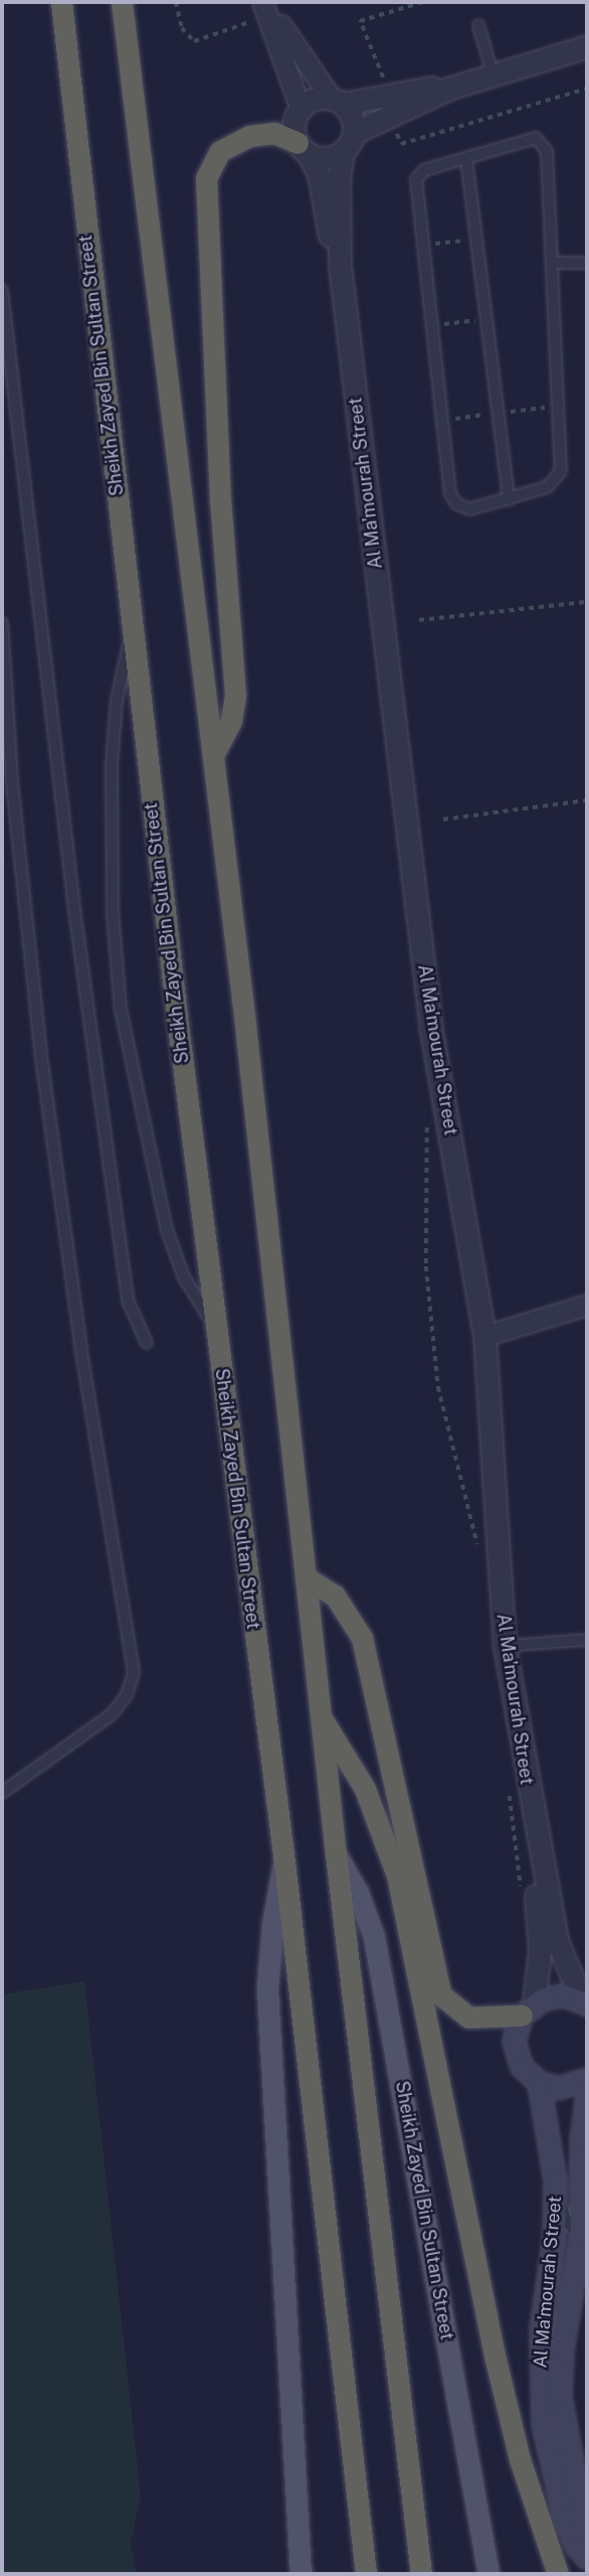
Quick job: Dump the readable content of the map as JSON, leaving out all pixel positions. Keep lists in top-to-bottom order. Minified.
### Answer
{"streets":{"highway":["Sheikh Zayed Bin Sultan Street"],"main road":["Al Ma'mourah Street"]}}
